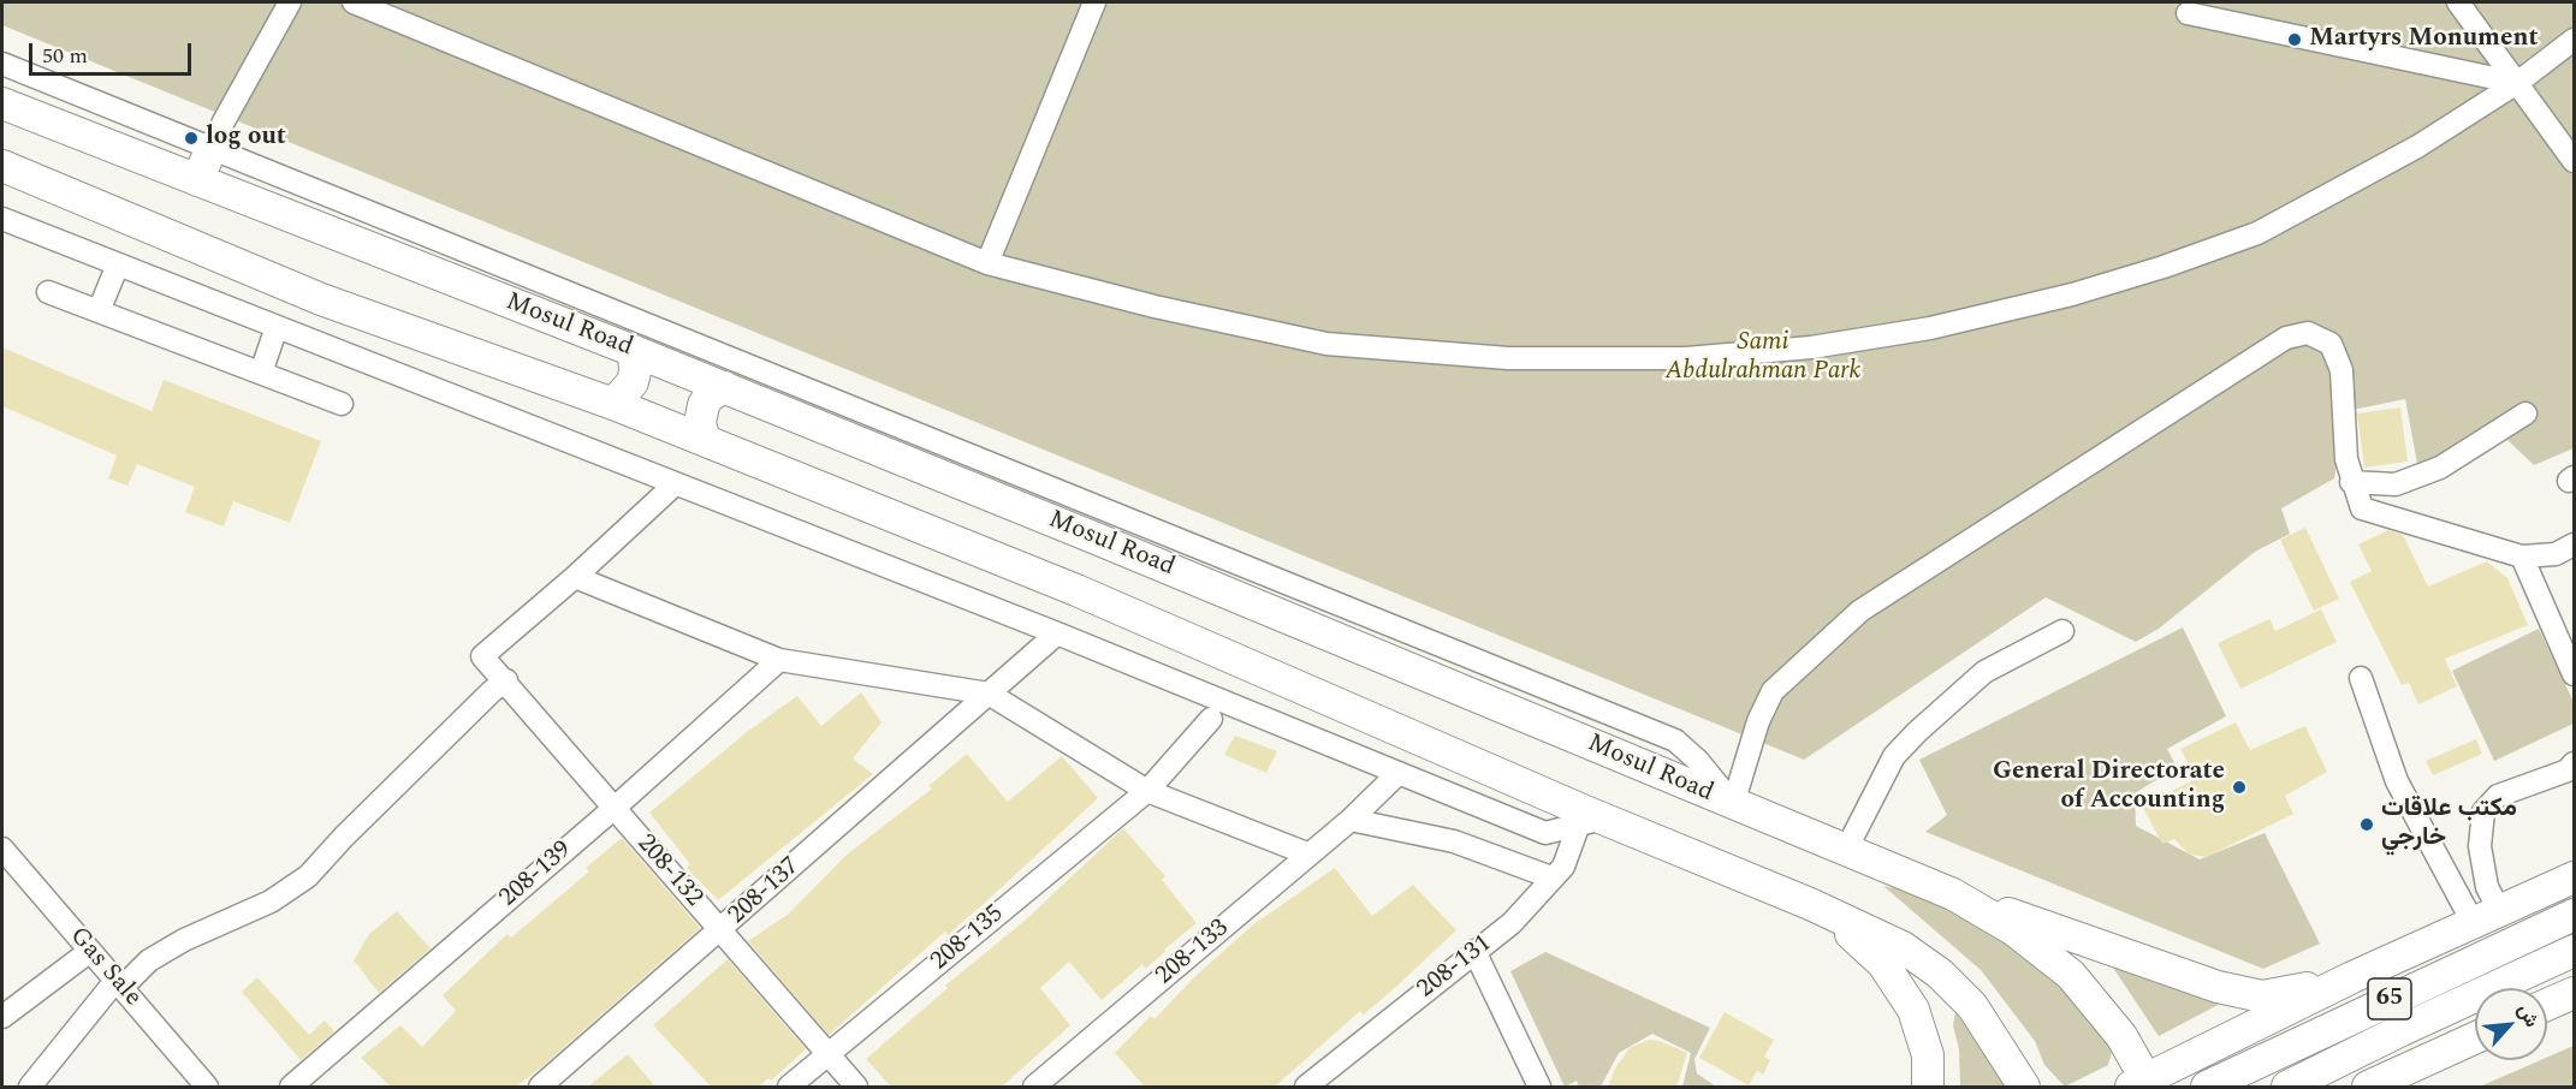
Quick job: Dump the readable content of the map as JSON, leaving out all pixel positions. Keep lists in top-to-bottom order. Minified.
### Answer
{"streets":{"highway":["Mosul Road","65"],"street":["208-132","208-139","208-137","208-135","208-133","Gas Sale","208-131"]},"crossings":[["Mosul Road","65"],["208-132","208-139"],["208-132","208-137"],["208-132","208-135"]],"parks":["Sami Abdulrahman Park"],"places":["Martyrs Monument","log out","General Directorate of Accounting","مكتب علاقات خارجي"],"scale_bar":"50 m","north":"top right"}
